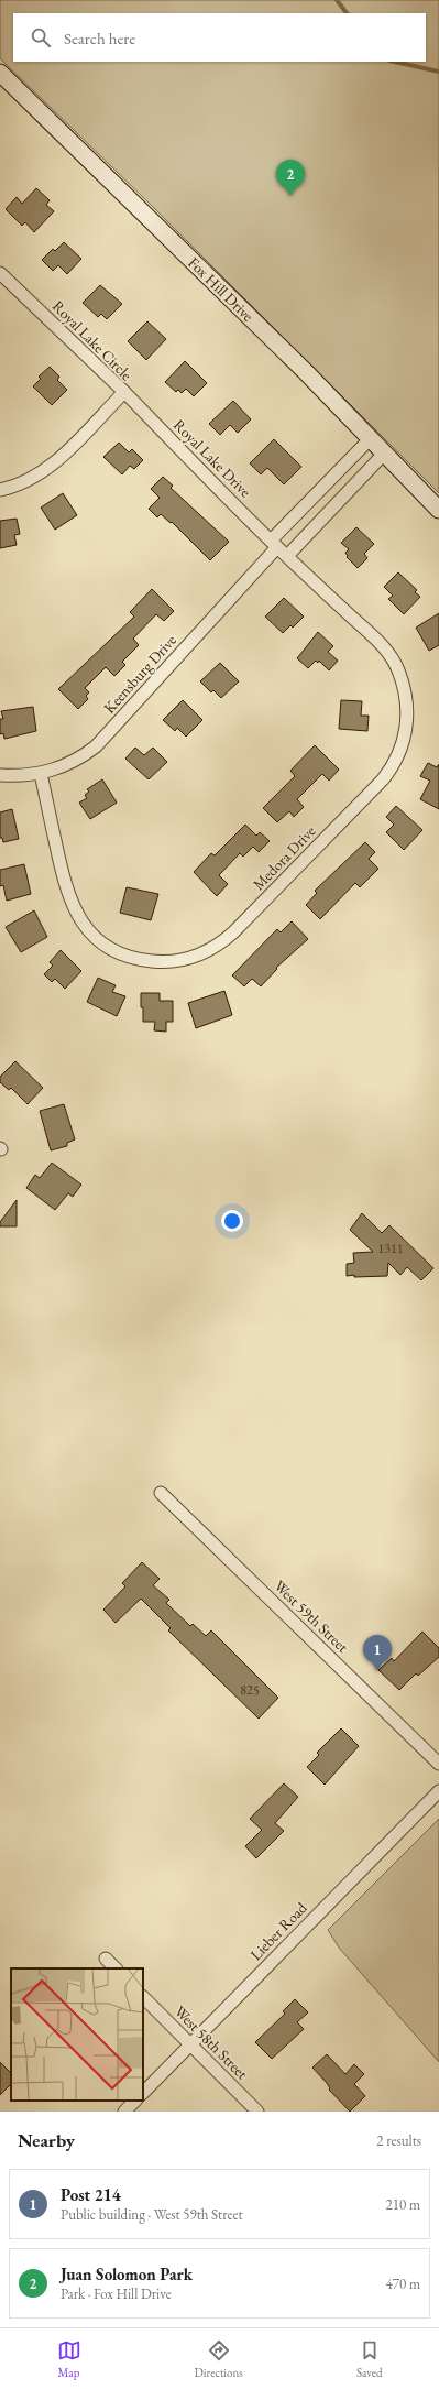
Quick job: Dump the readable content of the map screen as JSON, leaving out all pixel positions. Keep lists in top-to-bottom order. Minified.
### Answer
{"streets":{"street":["Fox Hill Drive","Royal Lake Circle","Royal Lake Drive","Keensburg Drive","Medora Drive","West 59th Street","Lieber Road","West 58th Street"]},"crossings":[["Fox Hill Drive","Keensburg Drive"],["Royal Lake Circle","Royal Lake Drive"],["Royal Lake Drive","Keensburg Drive"],["Royal Lake Drive","Medora Drive"],["Keensburg Drive","Medora Drive"],["Lieber Road","West 58th Street"]],"house_numbers":["1311","825"],"page":{"search":"Search here","pins":["2","1"],"heading":["Nearby","2 results"],"list":[{"mark":"1","name":"Post 214","note":"Public building · West 59th Street","value":"210 m"},{"mark":"2","name":"Juan Solomon Park","note":"Park · Fox Hill Drive","value":"470 m"}],"nav":["Map","Directions","Saved"]}}
